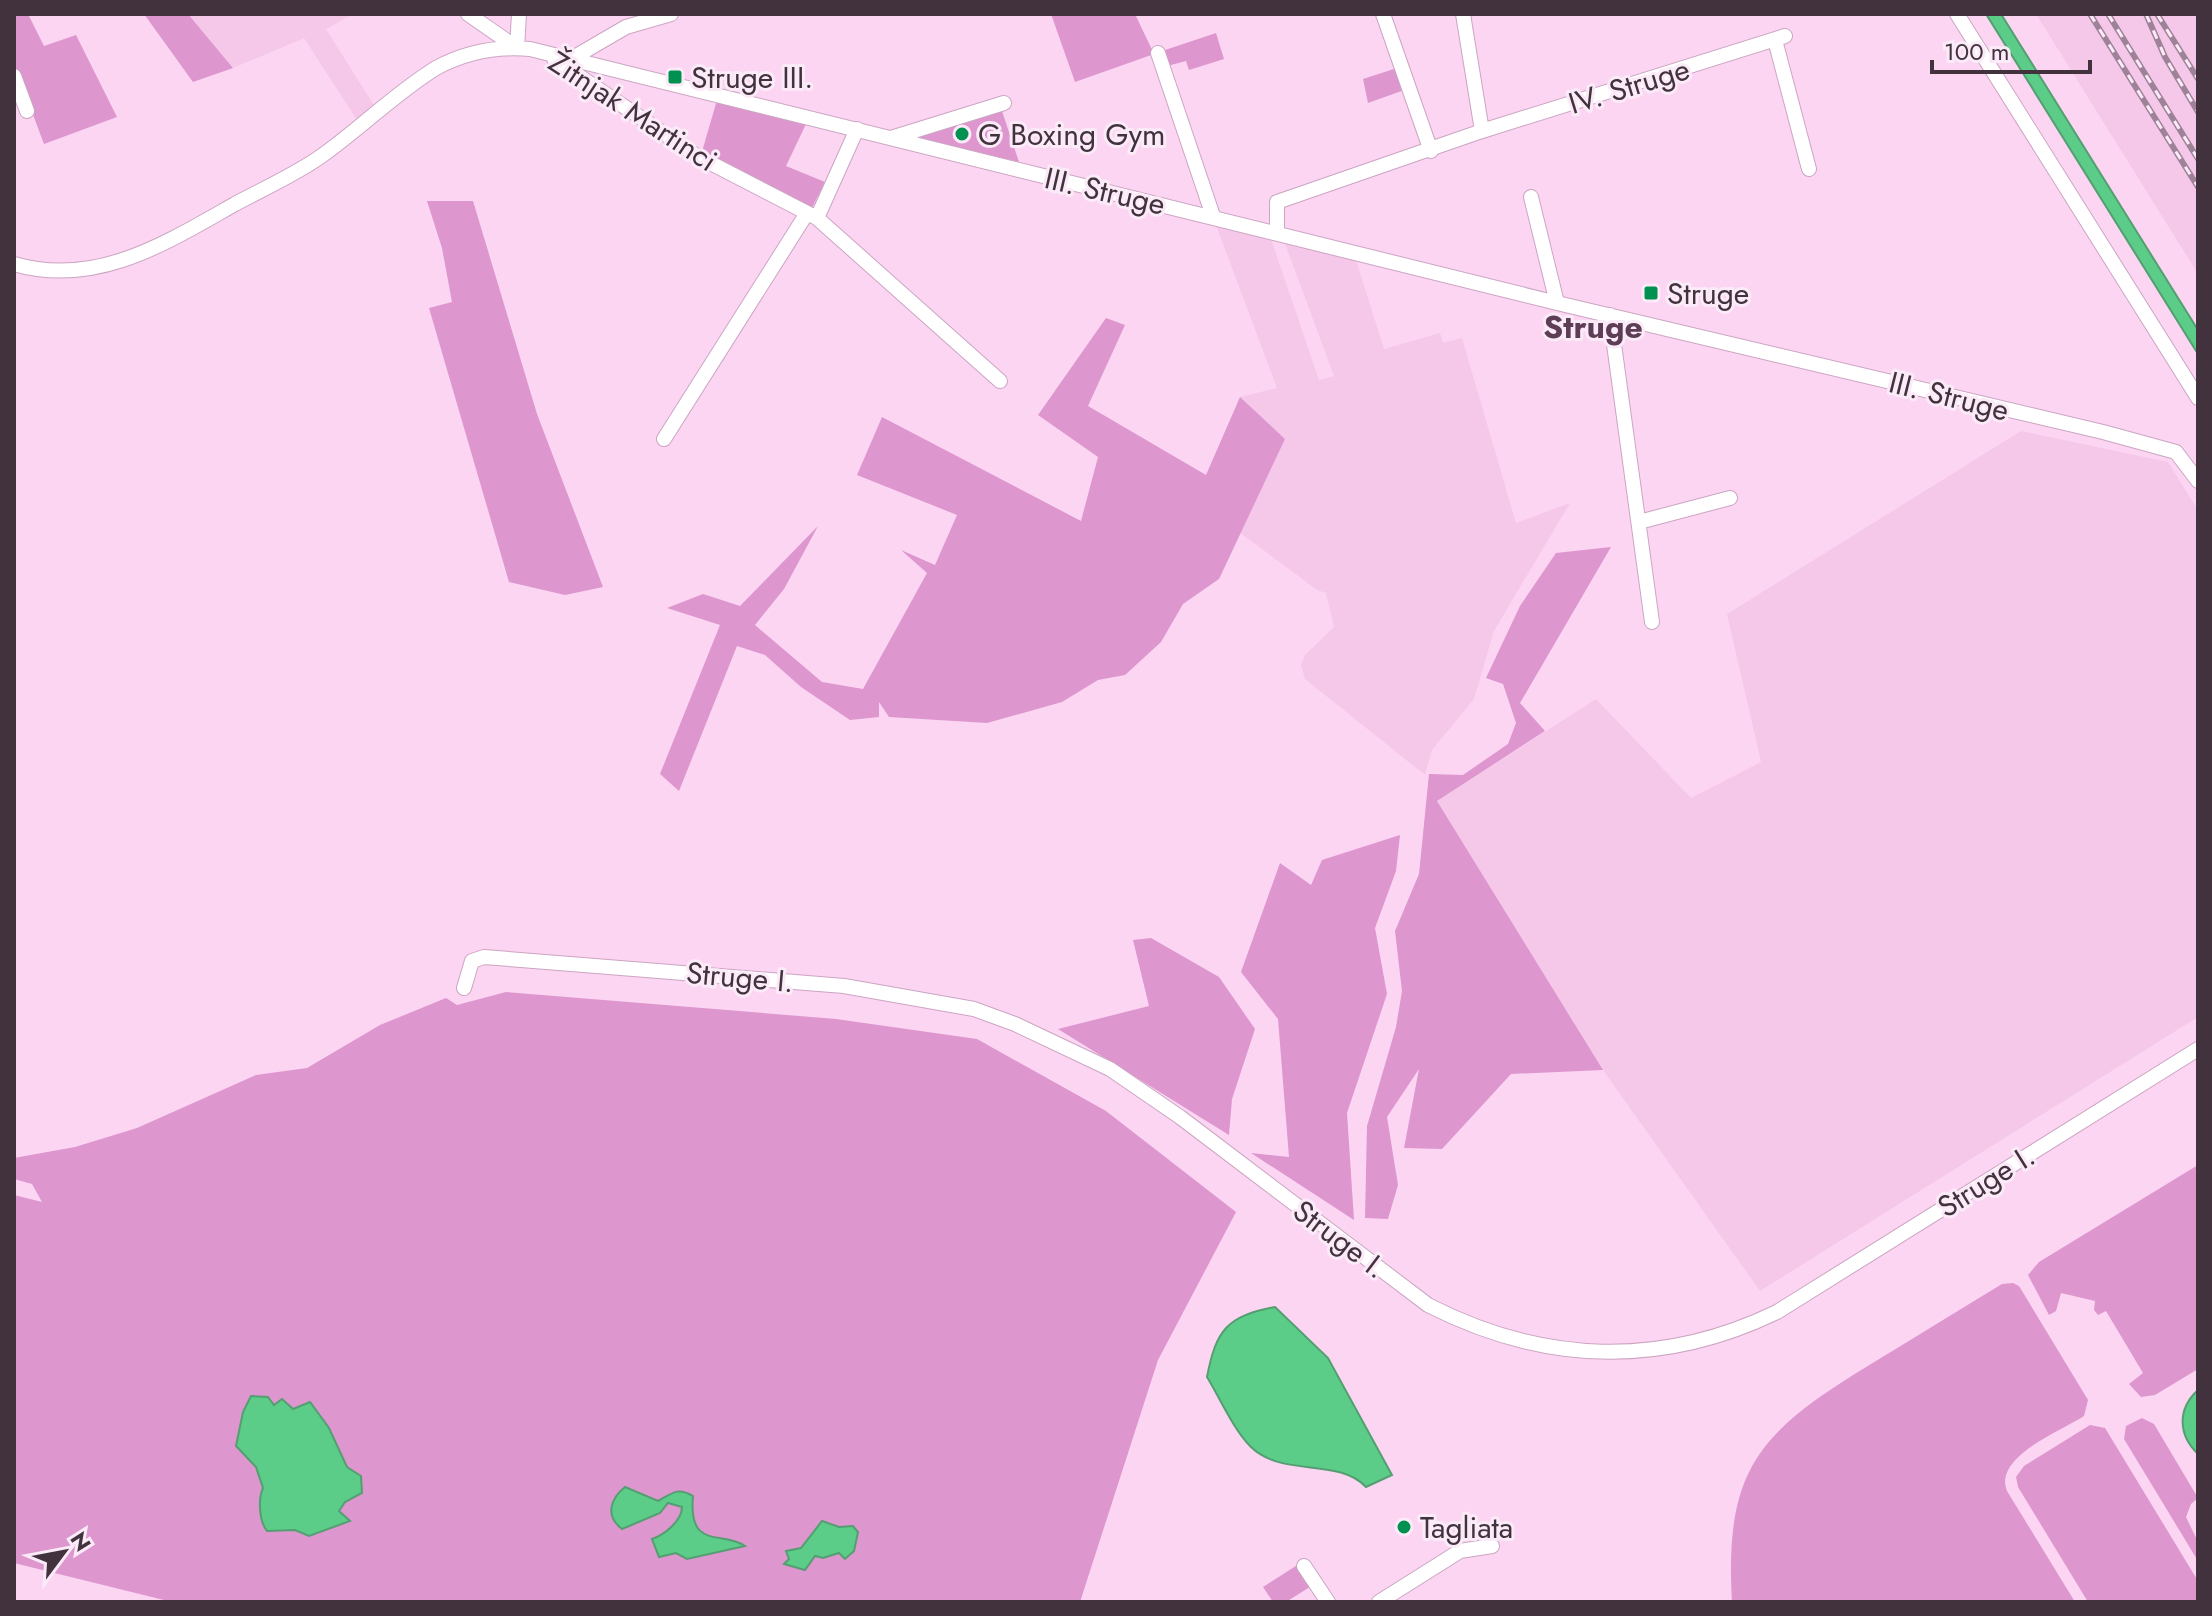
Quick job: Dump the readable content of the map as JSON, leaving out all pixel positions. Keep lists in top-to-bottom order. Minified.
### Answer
{"streets":{"street":["IV. Struge","Žitnjak Martinci","III. Struge","Struge I."]},"crossings":[["IV. Struge","III. Struge"],["Žitnjak Martinci","III. Struge"]],"districts":["Struge"],"places":{"transit":["Struge III.","Struge"],"other":["G Boxing Gym","Tagliata"]},"scale_bar":"100 m","north":"top right"}
